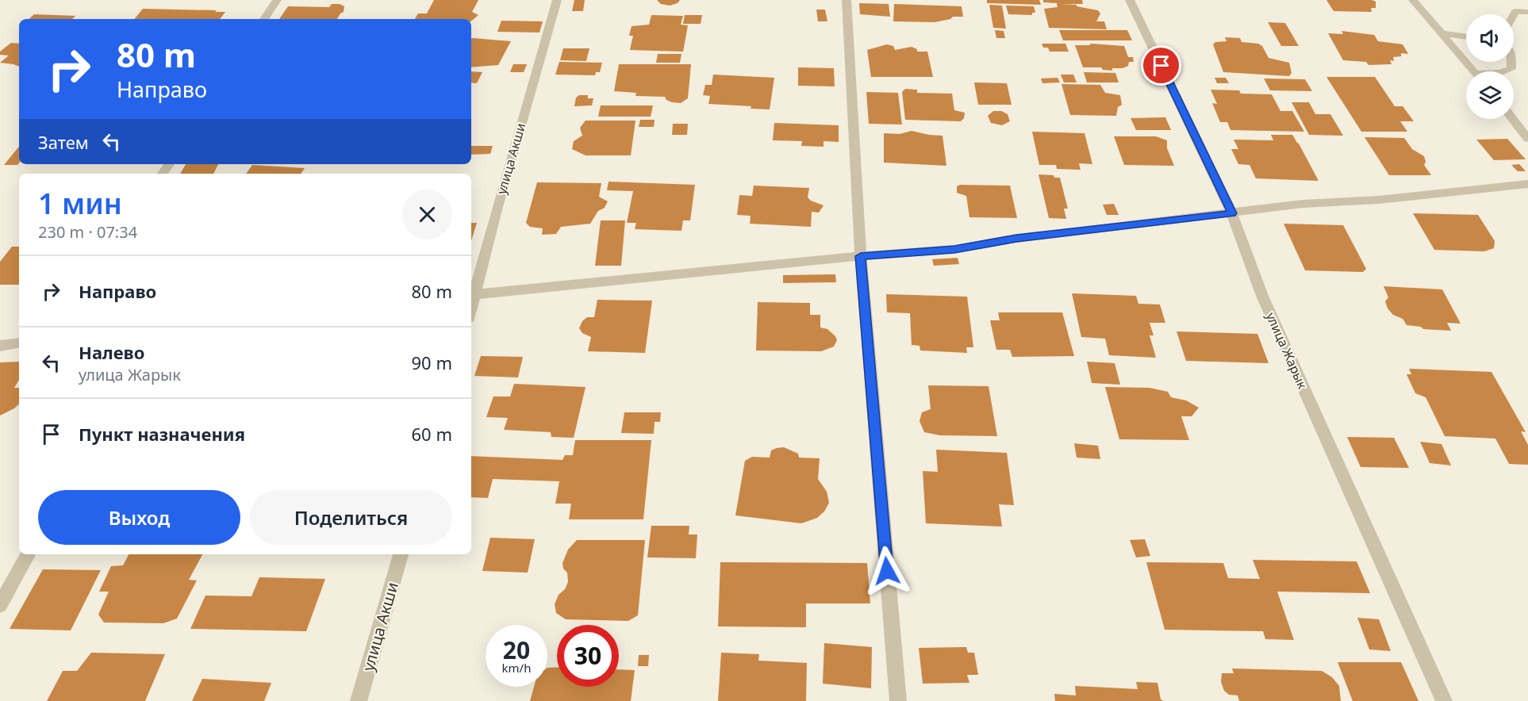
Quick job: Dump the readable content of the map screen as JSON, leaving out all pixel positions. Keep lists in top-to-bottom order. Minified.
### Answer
{"streets":{"street":["улица Акши","улица Жарык"]},"page":{"turn":["80 m","Направо"],"then":"Затем","heading":["1 мин","230 m · 07:34"],"list":[{"name":"Направо","value":"80 m"},{"name":"Налево","note":"улица Жарык","value":"90 m"},{"name":"Пункт назначения","value":"60 m"}],"buttons":["Выход","Поделиться"],"speed":"20 km/h","limit":"30"}}
